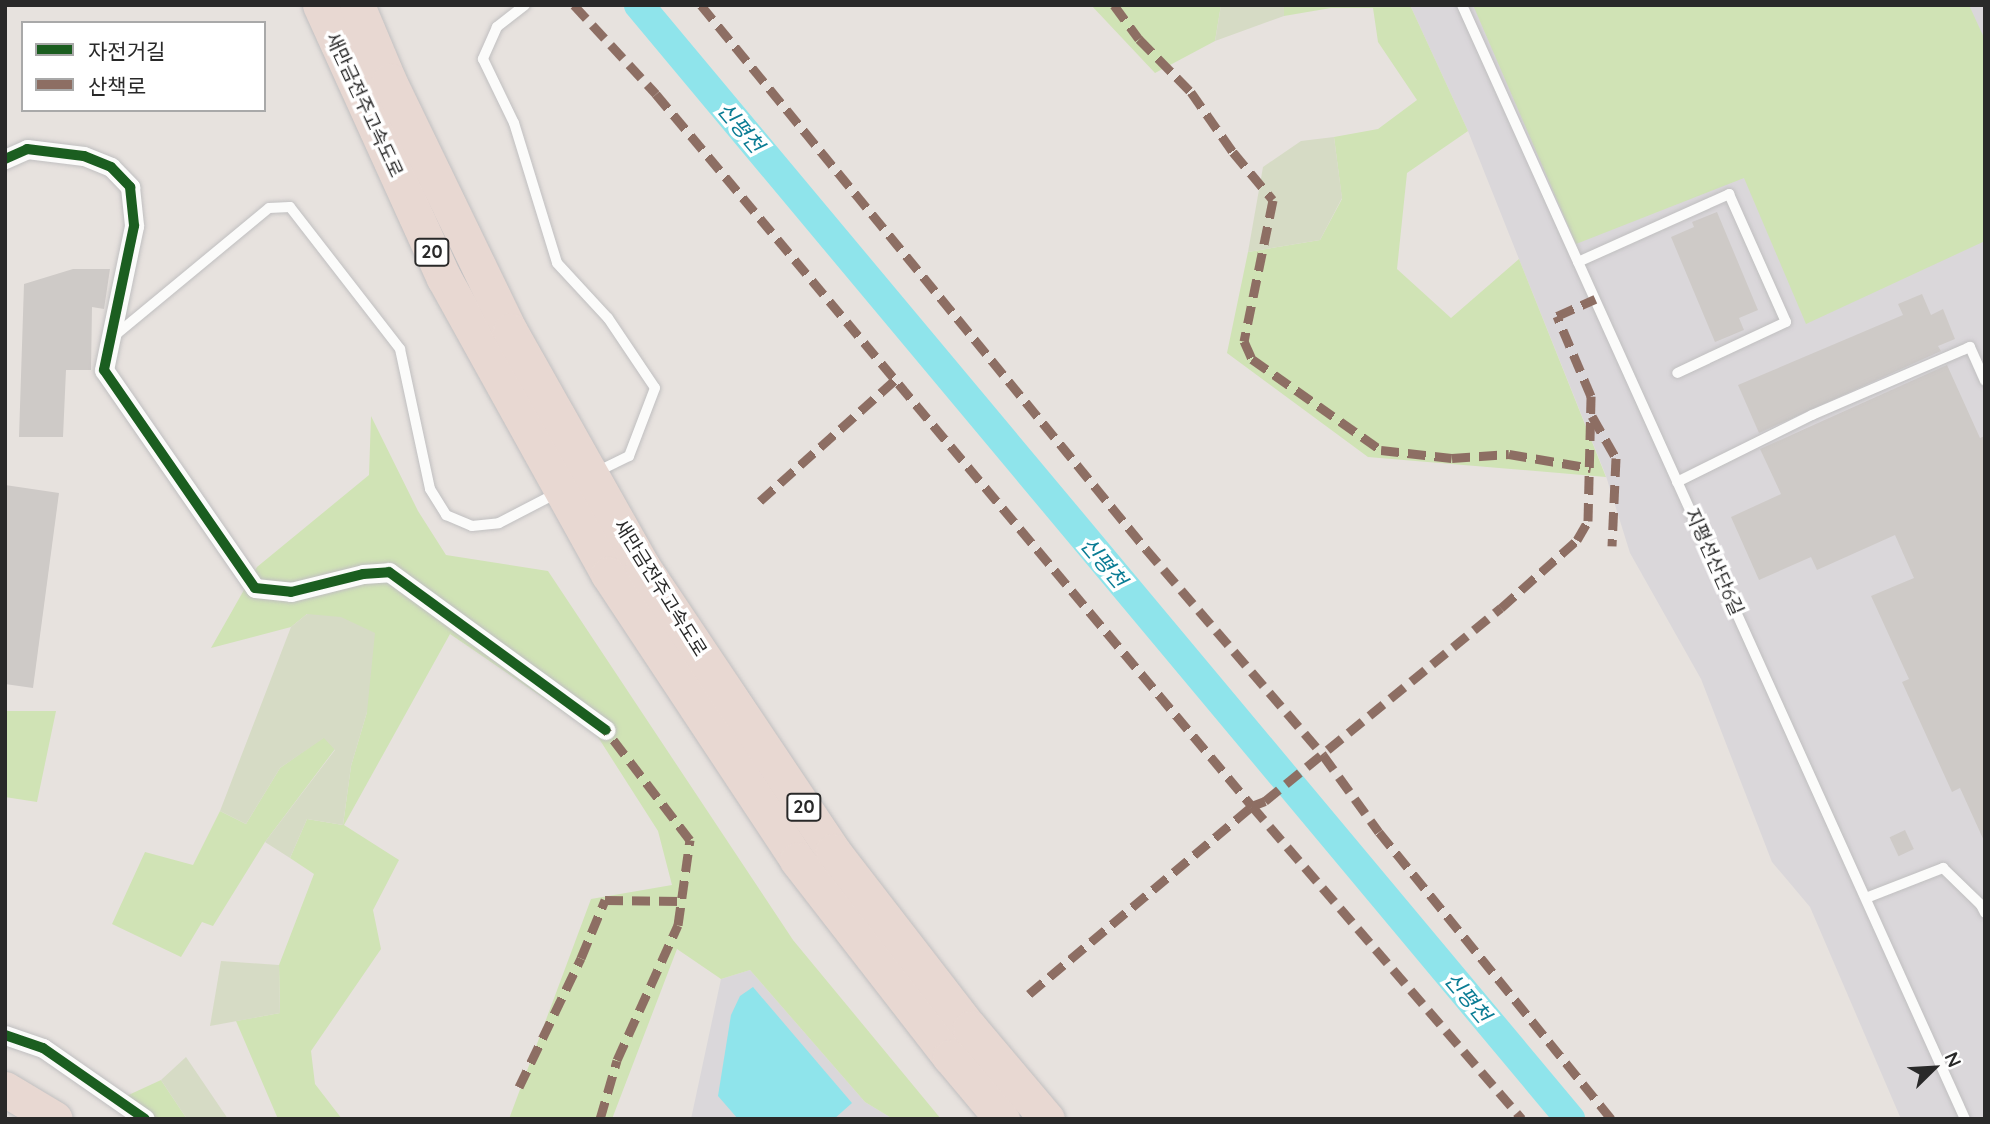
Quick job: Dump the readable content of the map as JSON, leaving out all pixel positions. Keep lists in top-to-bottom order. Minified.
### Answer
{"streets":{"highway":["새만금전주고속도로","20"],"lane":["지평선산단6길"]},"water":["신평천"],"legend":["자전거길","산책로"],"north":"top right"}
